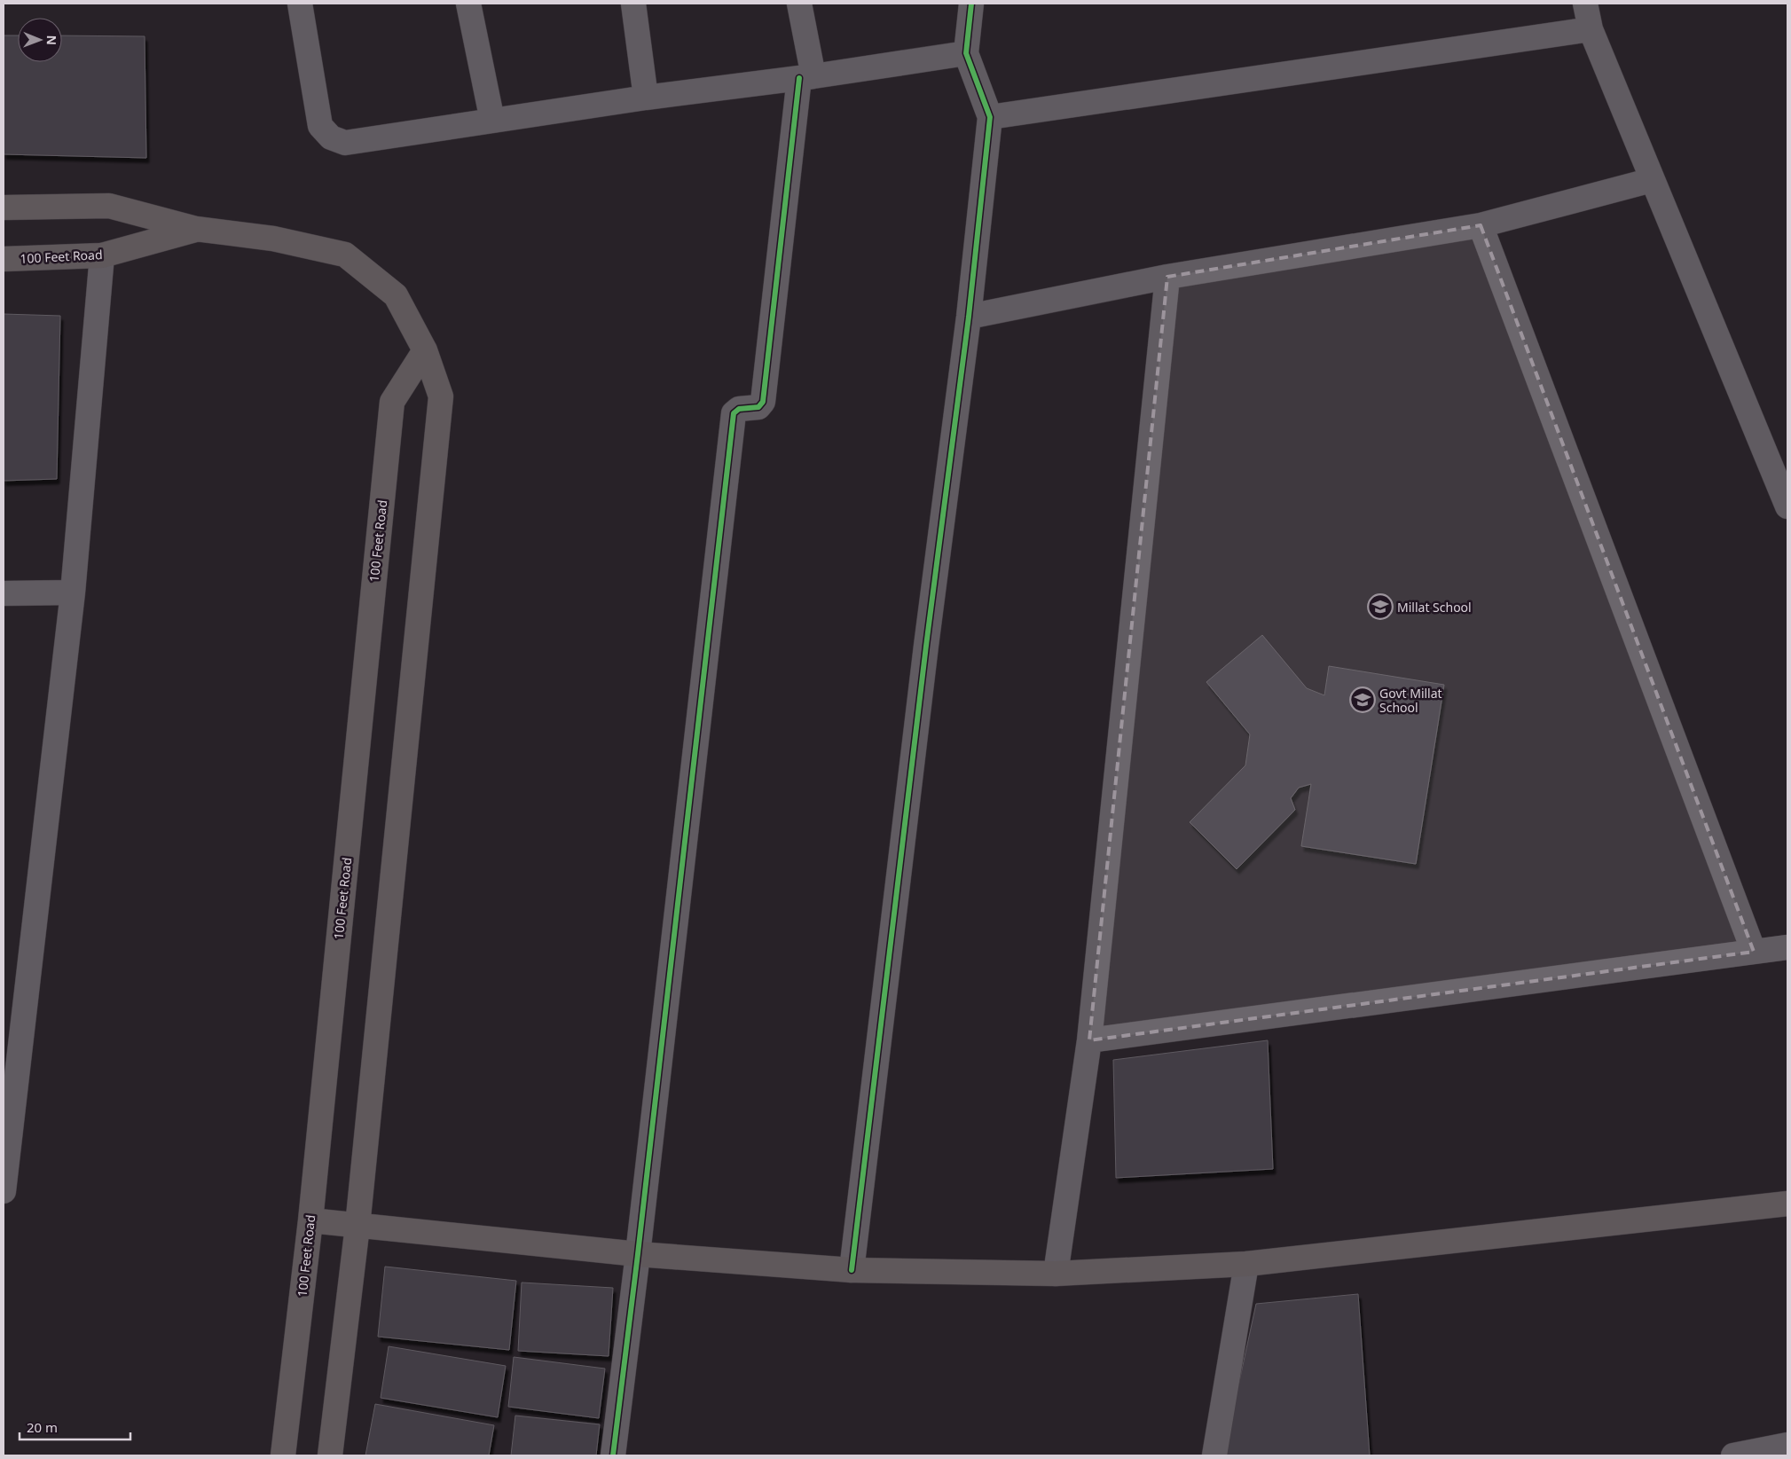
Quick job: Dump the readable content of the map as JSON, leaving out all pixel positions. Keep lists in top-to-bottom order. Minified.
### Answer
{"streets":{"main road":["100 Feet Road"]},"places":{"school or university":["Millat School","Govt Millat School"]},"scale_bar":"20 m","north":"right"}
